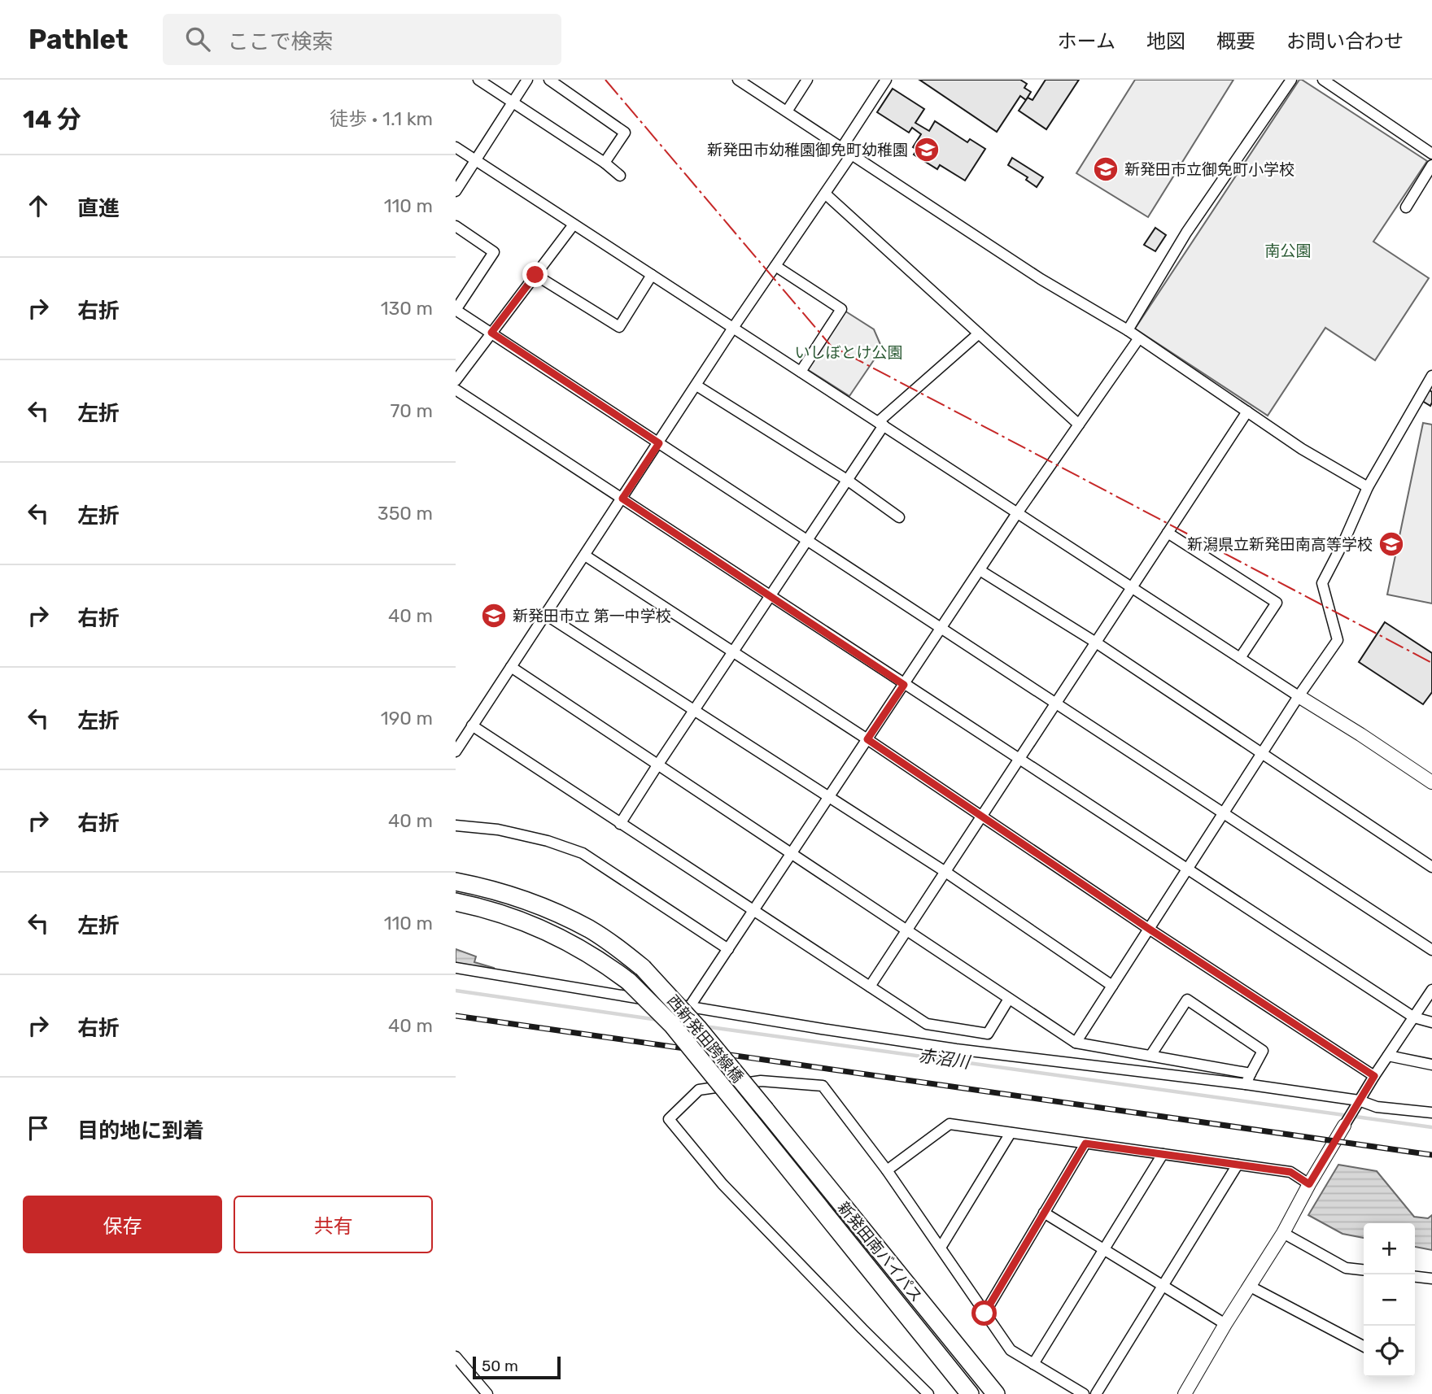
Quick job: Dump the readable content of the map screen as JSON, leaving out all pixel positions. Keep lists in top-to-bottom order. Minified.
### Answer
{"streets":{"highway":["西新発田跨線橋","新発田南バイパス"]},"crossings":[["西新発田跨線橋","新発田南バイパス"]],"water":["赤沼川"],"parks":["南公園","いしぼとけ公園"],"places":{"school or university":["新発田市幼稚園御免町幼稚園","新発田市立御免町小学校","新潟県立新発田南高等学校","新発田市立 第一中学校"]},"scale_bar":"50 m","page":{"header":"Pathlet","search":"ここで検索","nav":["ホーム","地図","概要","お問い合わせ"],"heading":["14 分","徒歩 · 1.1 km"],"list":[["直進","110 m"],["右折","130 m"],["左折","70 m"],["左折","350 m"],["右折","40 m"],["左折","190 m"],["右折","40 m"],["左折","110 m"],["右折","40 m"],"目的地に到着"],"buttons":["保存","共有"],"map_buttons":["+","−"],"scale":"50 m"}}
